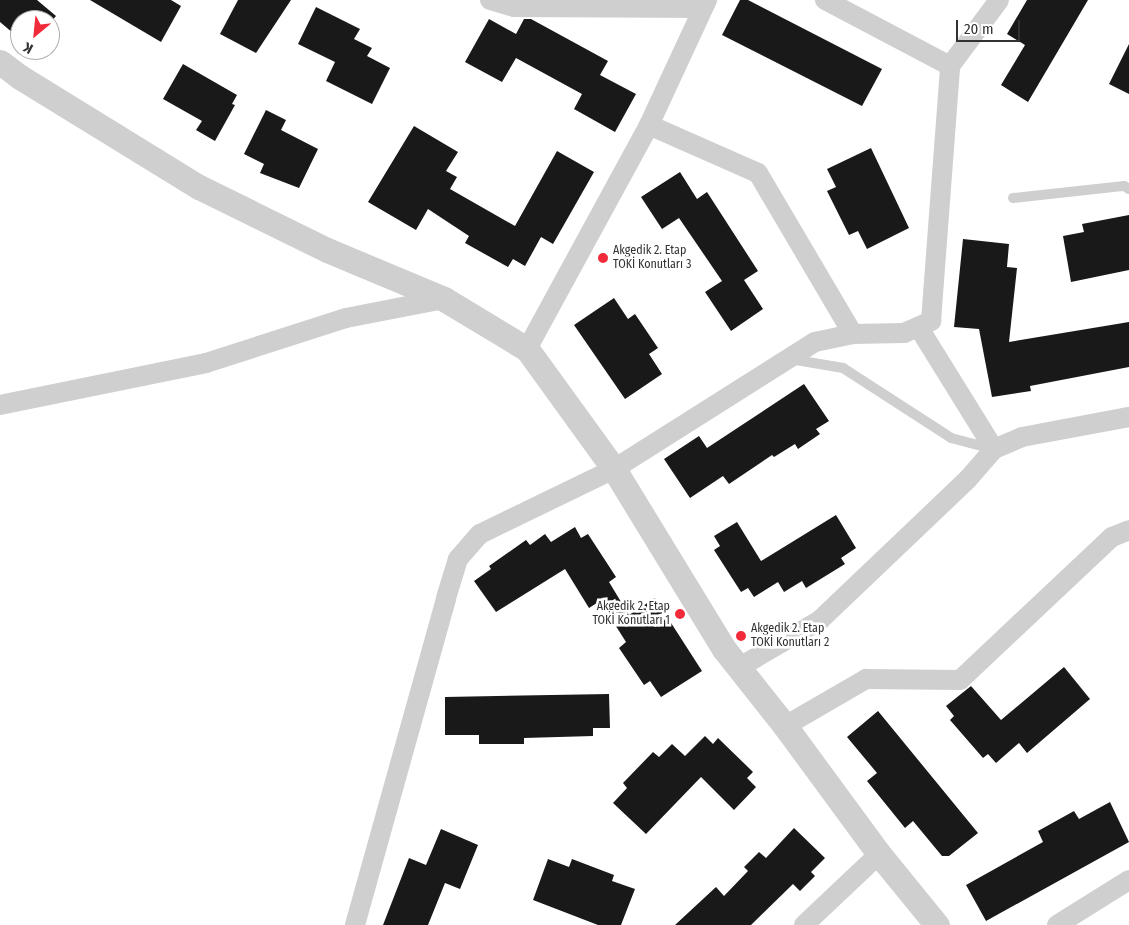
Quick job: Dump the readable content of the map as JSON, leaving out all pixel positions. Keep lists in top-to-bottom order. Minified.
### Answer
{"places":["Akgedik 2. Etap TOKİ Konutları 3","Akgedik 2. Etap TOKİ Konutları 1","Akgedik 2. Etap TOKİ Konutları 2"],"scale_bar":"20 m","north":"bottom left"}
